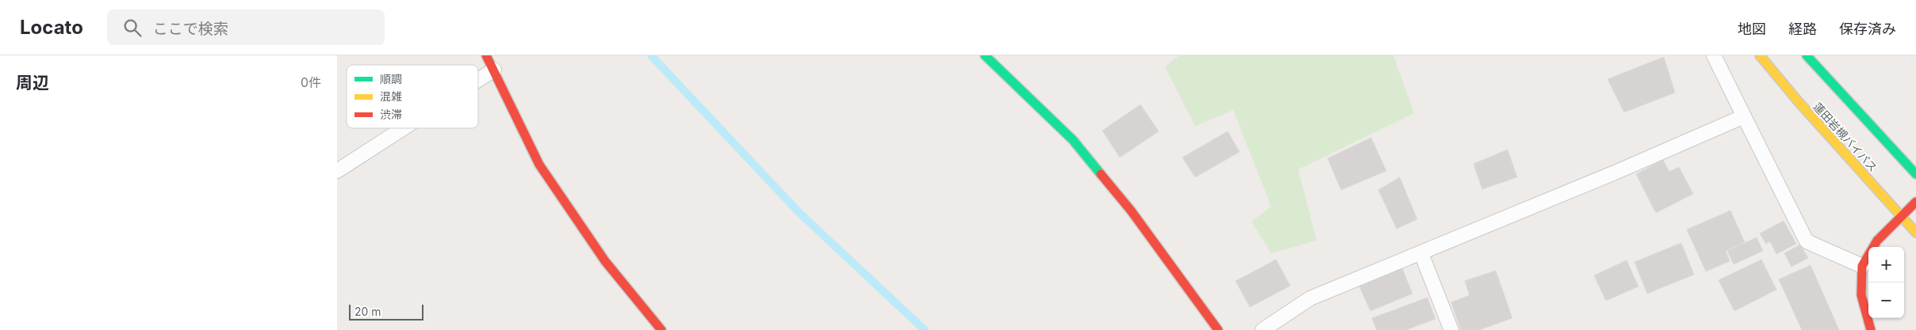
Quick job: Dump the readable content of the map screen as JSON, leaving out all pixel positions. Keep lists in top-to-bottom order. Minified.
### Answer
{"streets":{"main road":["蓮田岩槻バイパス"]},"legend":["順調","混雑","渋滞"],"scale_bar":"20 m","page":{"header":"Locato","search":"ここで検索","nav":["地図","経路","保存済み"],"heading":["周辺","0件"],"map_buttons":["+","−"],"scale":"20 m"}}
